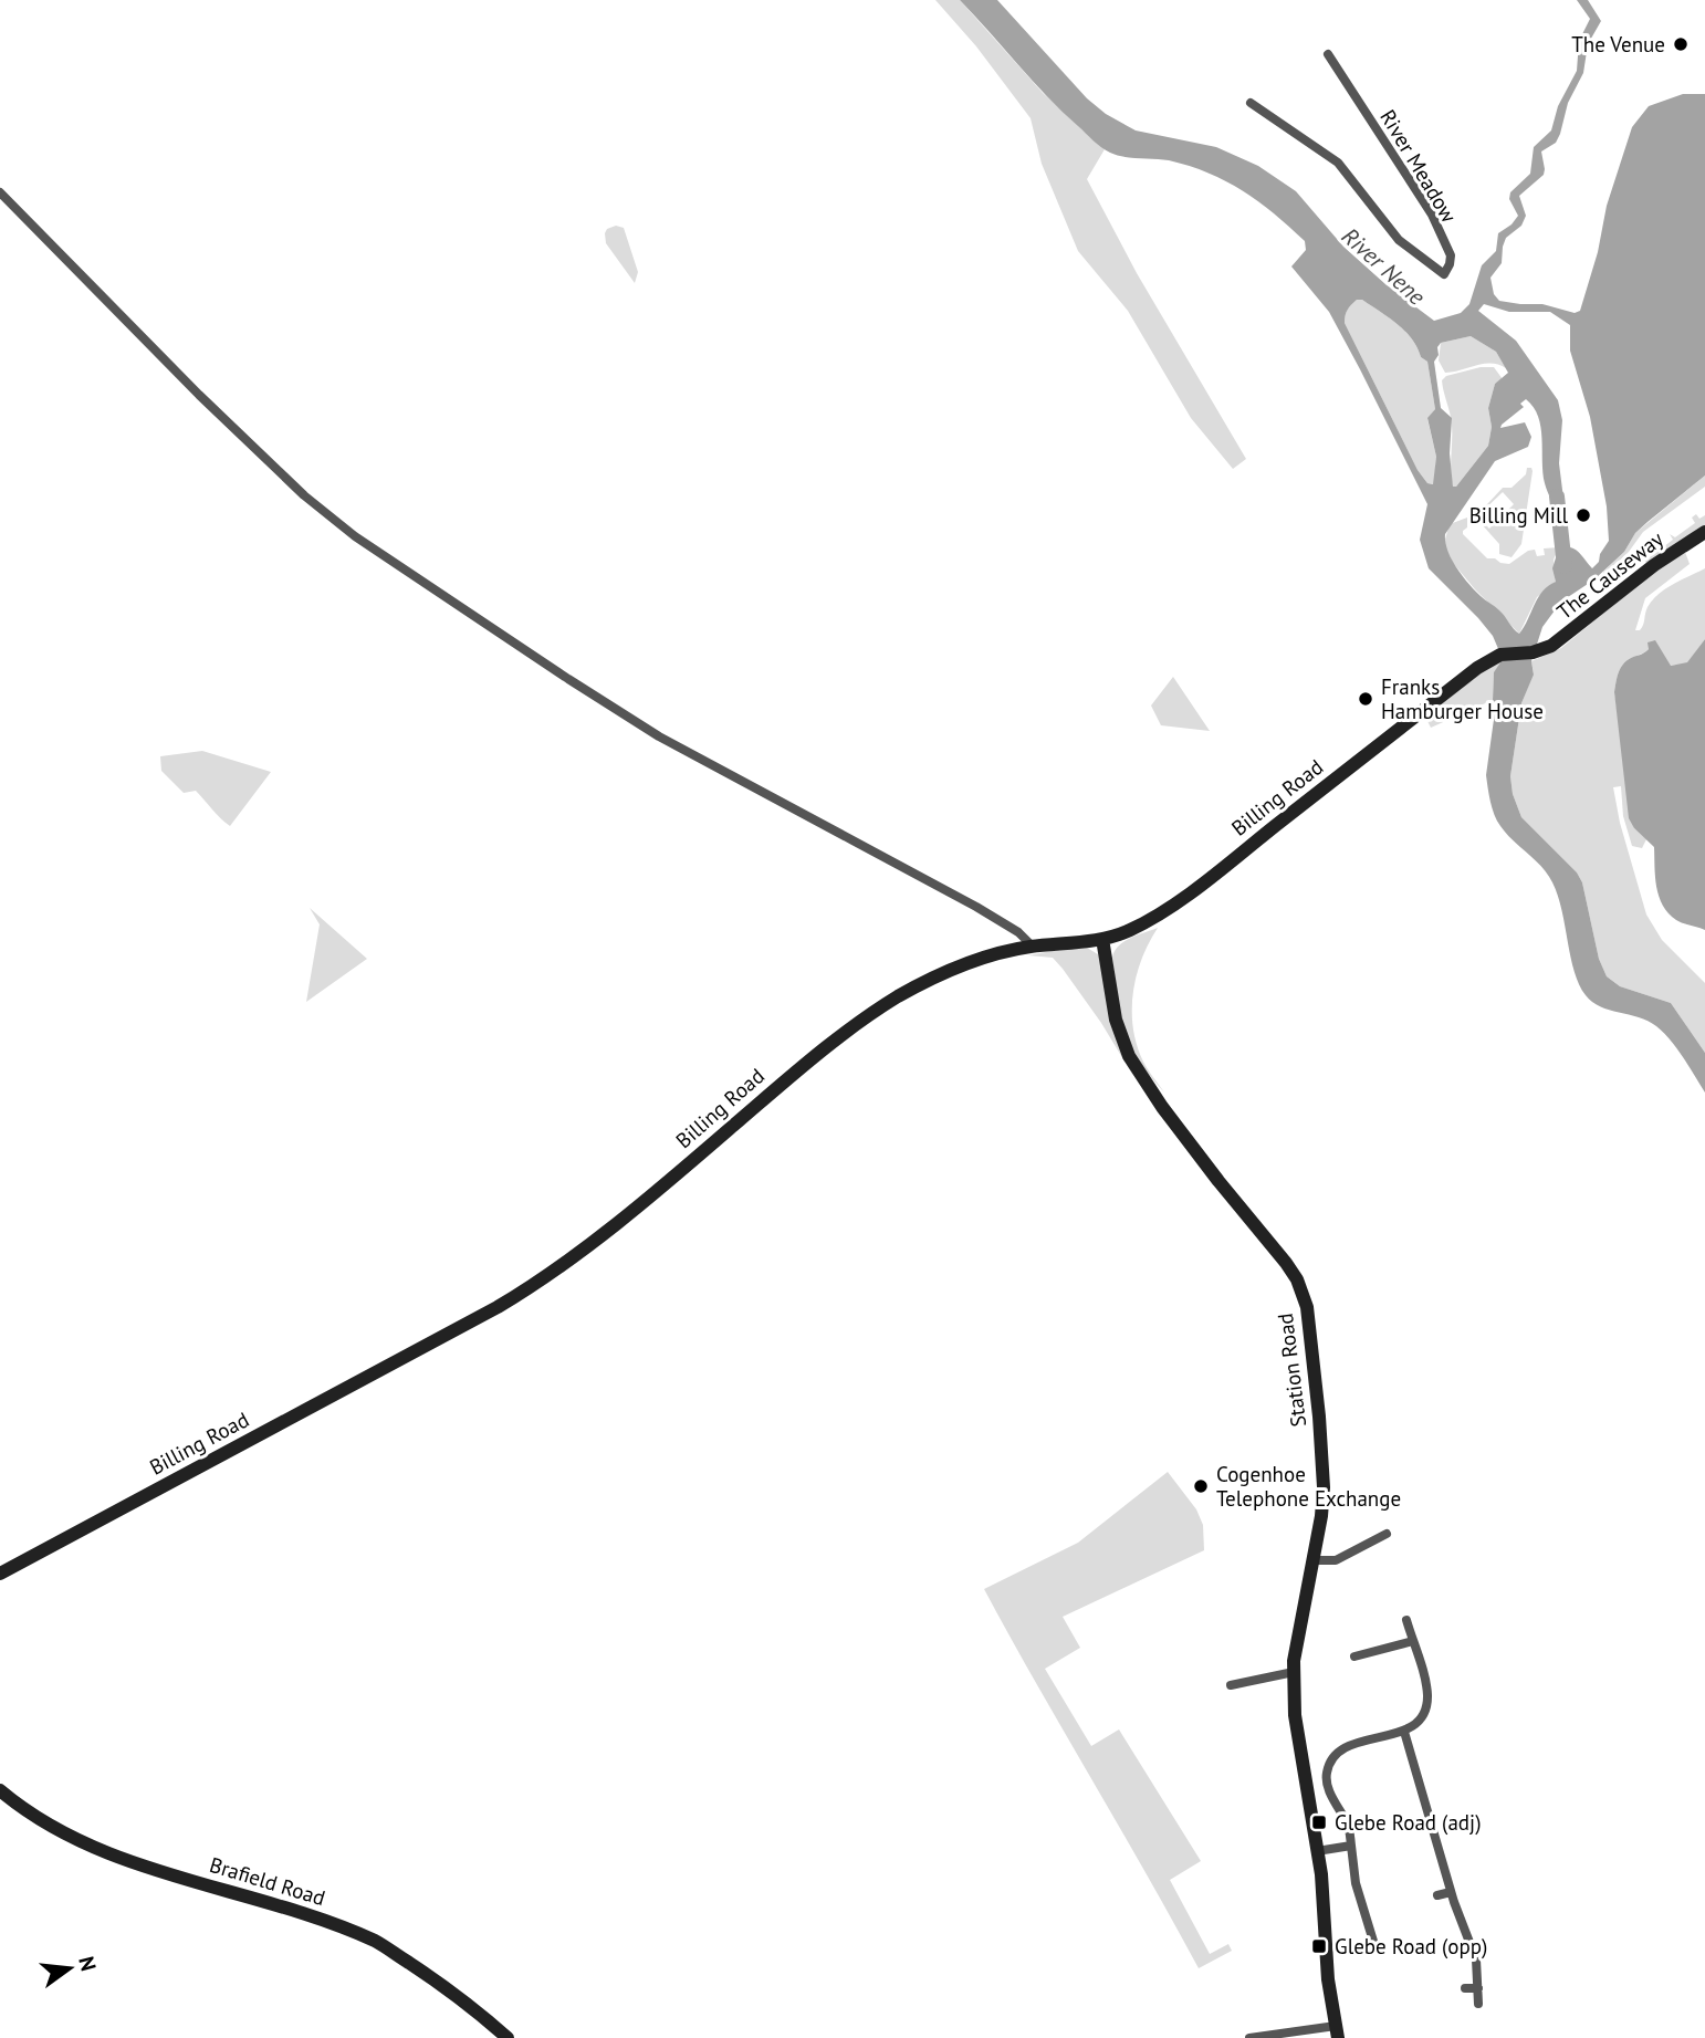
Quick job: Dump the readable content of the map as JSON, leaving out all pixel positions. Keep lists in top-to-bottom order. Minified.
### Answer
{"streets":{"street":["River Meadow","The Causeway","Billing Road","Station Road","Brafield Road"]},"crossings":[["The Causeway","Billing Road"],["Billing Road","Station Road"]],"water":["River Nene"],"places":{"other":["The Venue","Billing Mill","Franks Hamburger House","Cogenhoe Telephone Exchange"],"transit":["Glebe Road (adj)","Glebe Road (opp)"]},"north":"right"}
